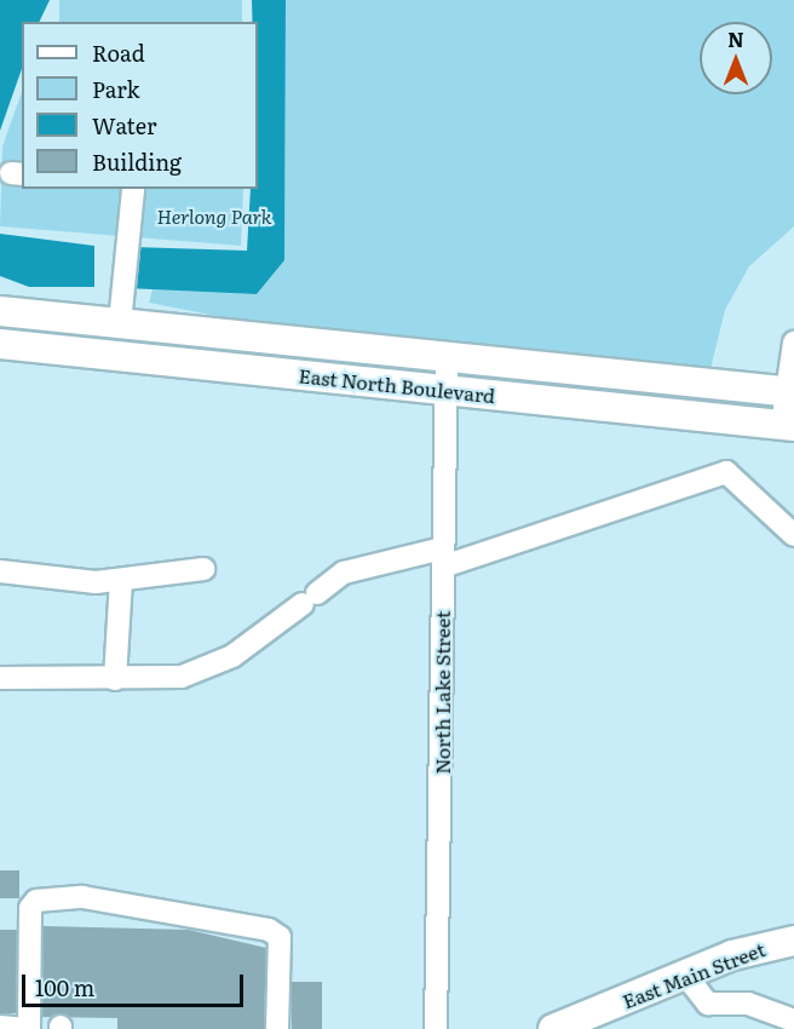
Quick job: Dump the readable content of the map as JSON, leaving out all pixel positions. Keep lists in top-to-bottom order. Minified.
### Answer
{"streets":{"main road":["East North Boulevard","East Main Street"],"street":["North Lake Street"]},"crossings":[["East North Boulevard","North Lake Street"]],"parks":["Herlong Park"],"legend":["Road","Park","Water","Building"],"scale_bar":"100 m","north":"top"}
